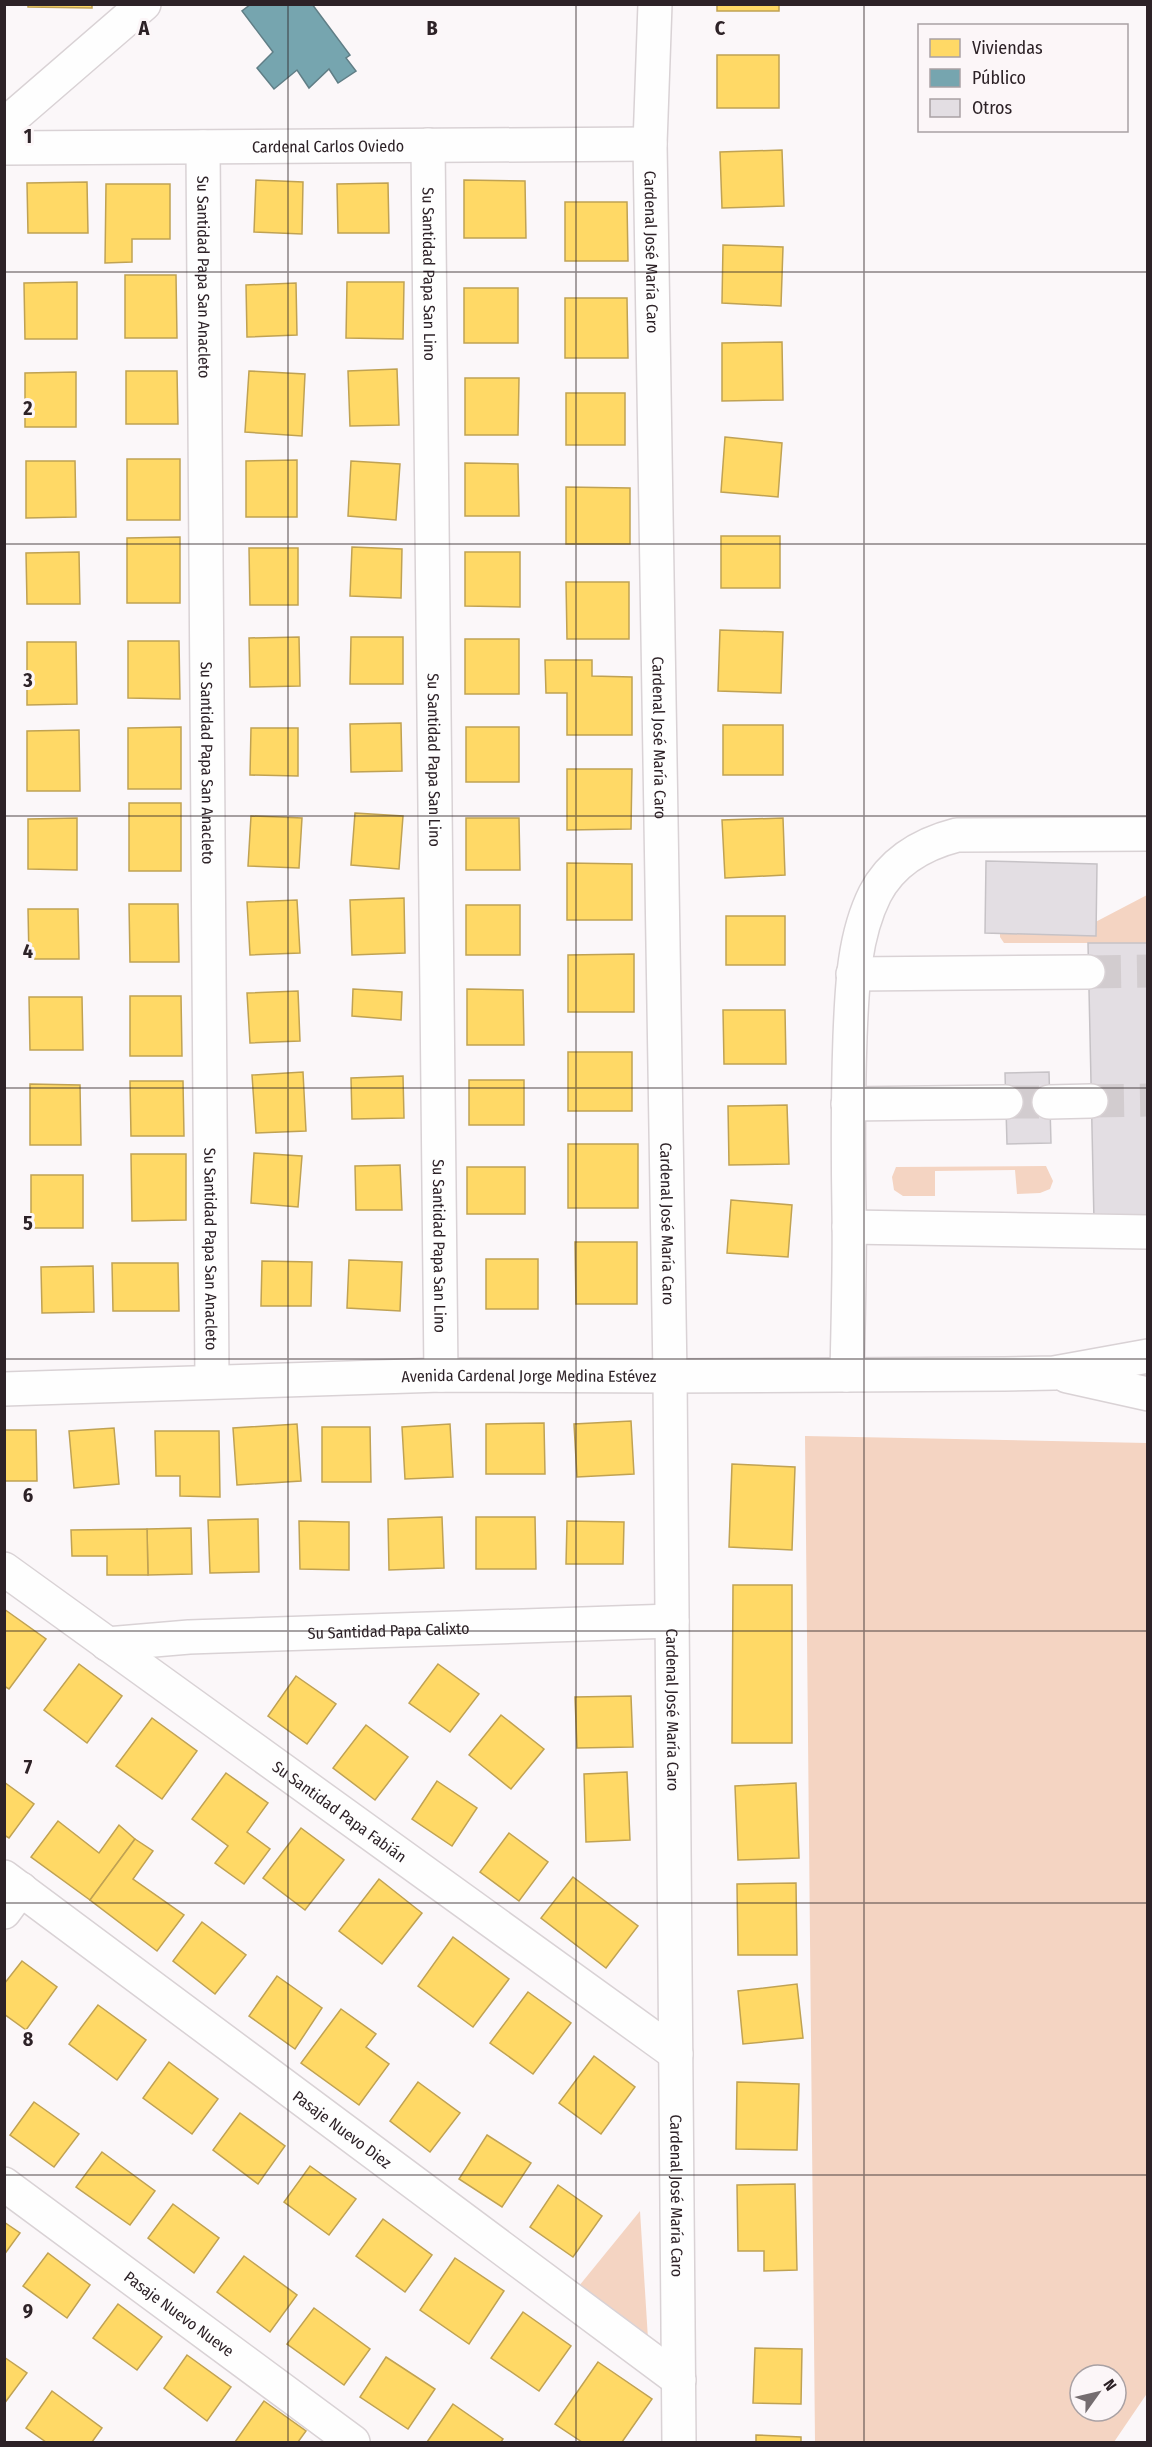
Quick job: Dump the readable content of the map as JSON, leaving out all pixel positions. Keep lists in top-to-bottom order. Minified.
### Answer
{"streets":{"street":["Cardenal Carlos Oviedo","Cardenal José María Caro","Su Santidad Papa San Lino","Su Santidad Papa San Anacleto","Avenida Cardenal Jorge Medina Estévez","Su Santidad Papa Calixto","Su Santidad Papa Fabián","Pasaje Nuevo Diez","Pasaje Nuevo Nueve"]},"crossings":[["Cardenal Carlos Oviedo","Cardenal José María Caro"],["Cardenal Carlos Oviedo","Su Santidad Papa San Lino"],["Cardenal Carlos Oviedo","Su Santidad Papa San Anacleto"],["Cardenal José María Caro","Avenida Cardenal Jorge Medina Estévez"],["Cardenal José María Caro","Su Santidad Papa Calixto"],["Cardenal José María Caro","Su Santidad Papa Fabián"],["Cardenal José María Caro","Pasaje Nuevo Diez"],["Su Santidad Papa San Lino","Avenida Cardenal Jorge Medina Estévez"],["Su Santidad Papa San Anacleto","Avenida Cardenal Jorge Medina Estévez"],["Su Santidad Papa Calixto","Su Santidad Papa Fabián"]],"legend":["Viviendas","Público","Otros"],"north":"top right","grid":{"columns":["A","B","C"],"rows":["1","2","3","4","5","6","7","8","9"]}}
